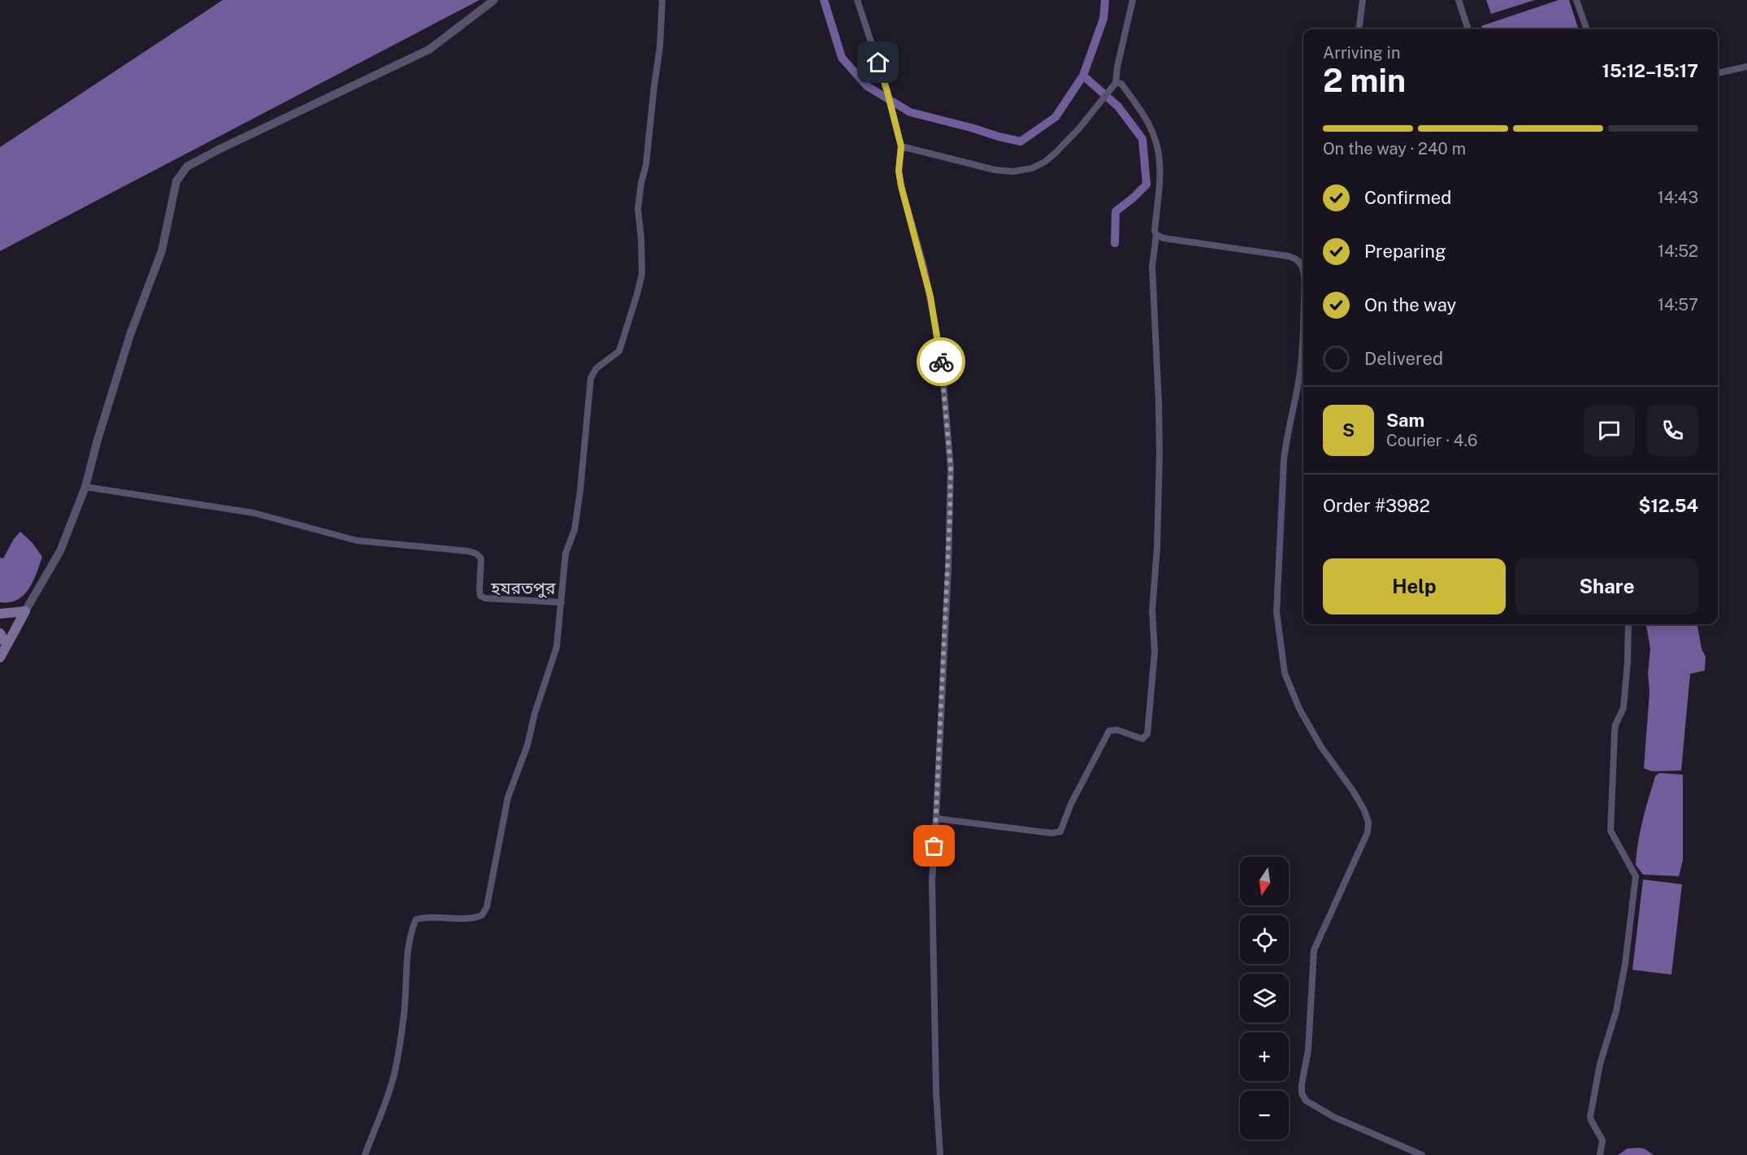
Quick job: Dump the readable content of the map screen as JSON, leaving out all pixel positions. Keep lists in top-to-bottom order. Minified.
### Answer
{"districts":["হযরতপুর"],"north":"bottom","page":{"heading":["2 min","Arriving in","15:12–15:17"],"panel":["Sam","Courier · 4.6","Order #3982","$12.54"],"bar":"On the way · 240 m","list":[["Confirmed","14:43"],["Preparing","14:52"],["On the way","14:57"],"Delivered"],"round":"S","buttons":["Help","Share"],"map_buttons":["+","−"]}}
